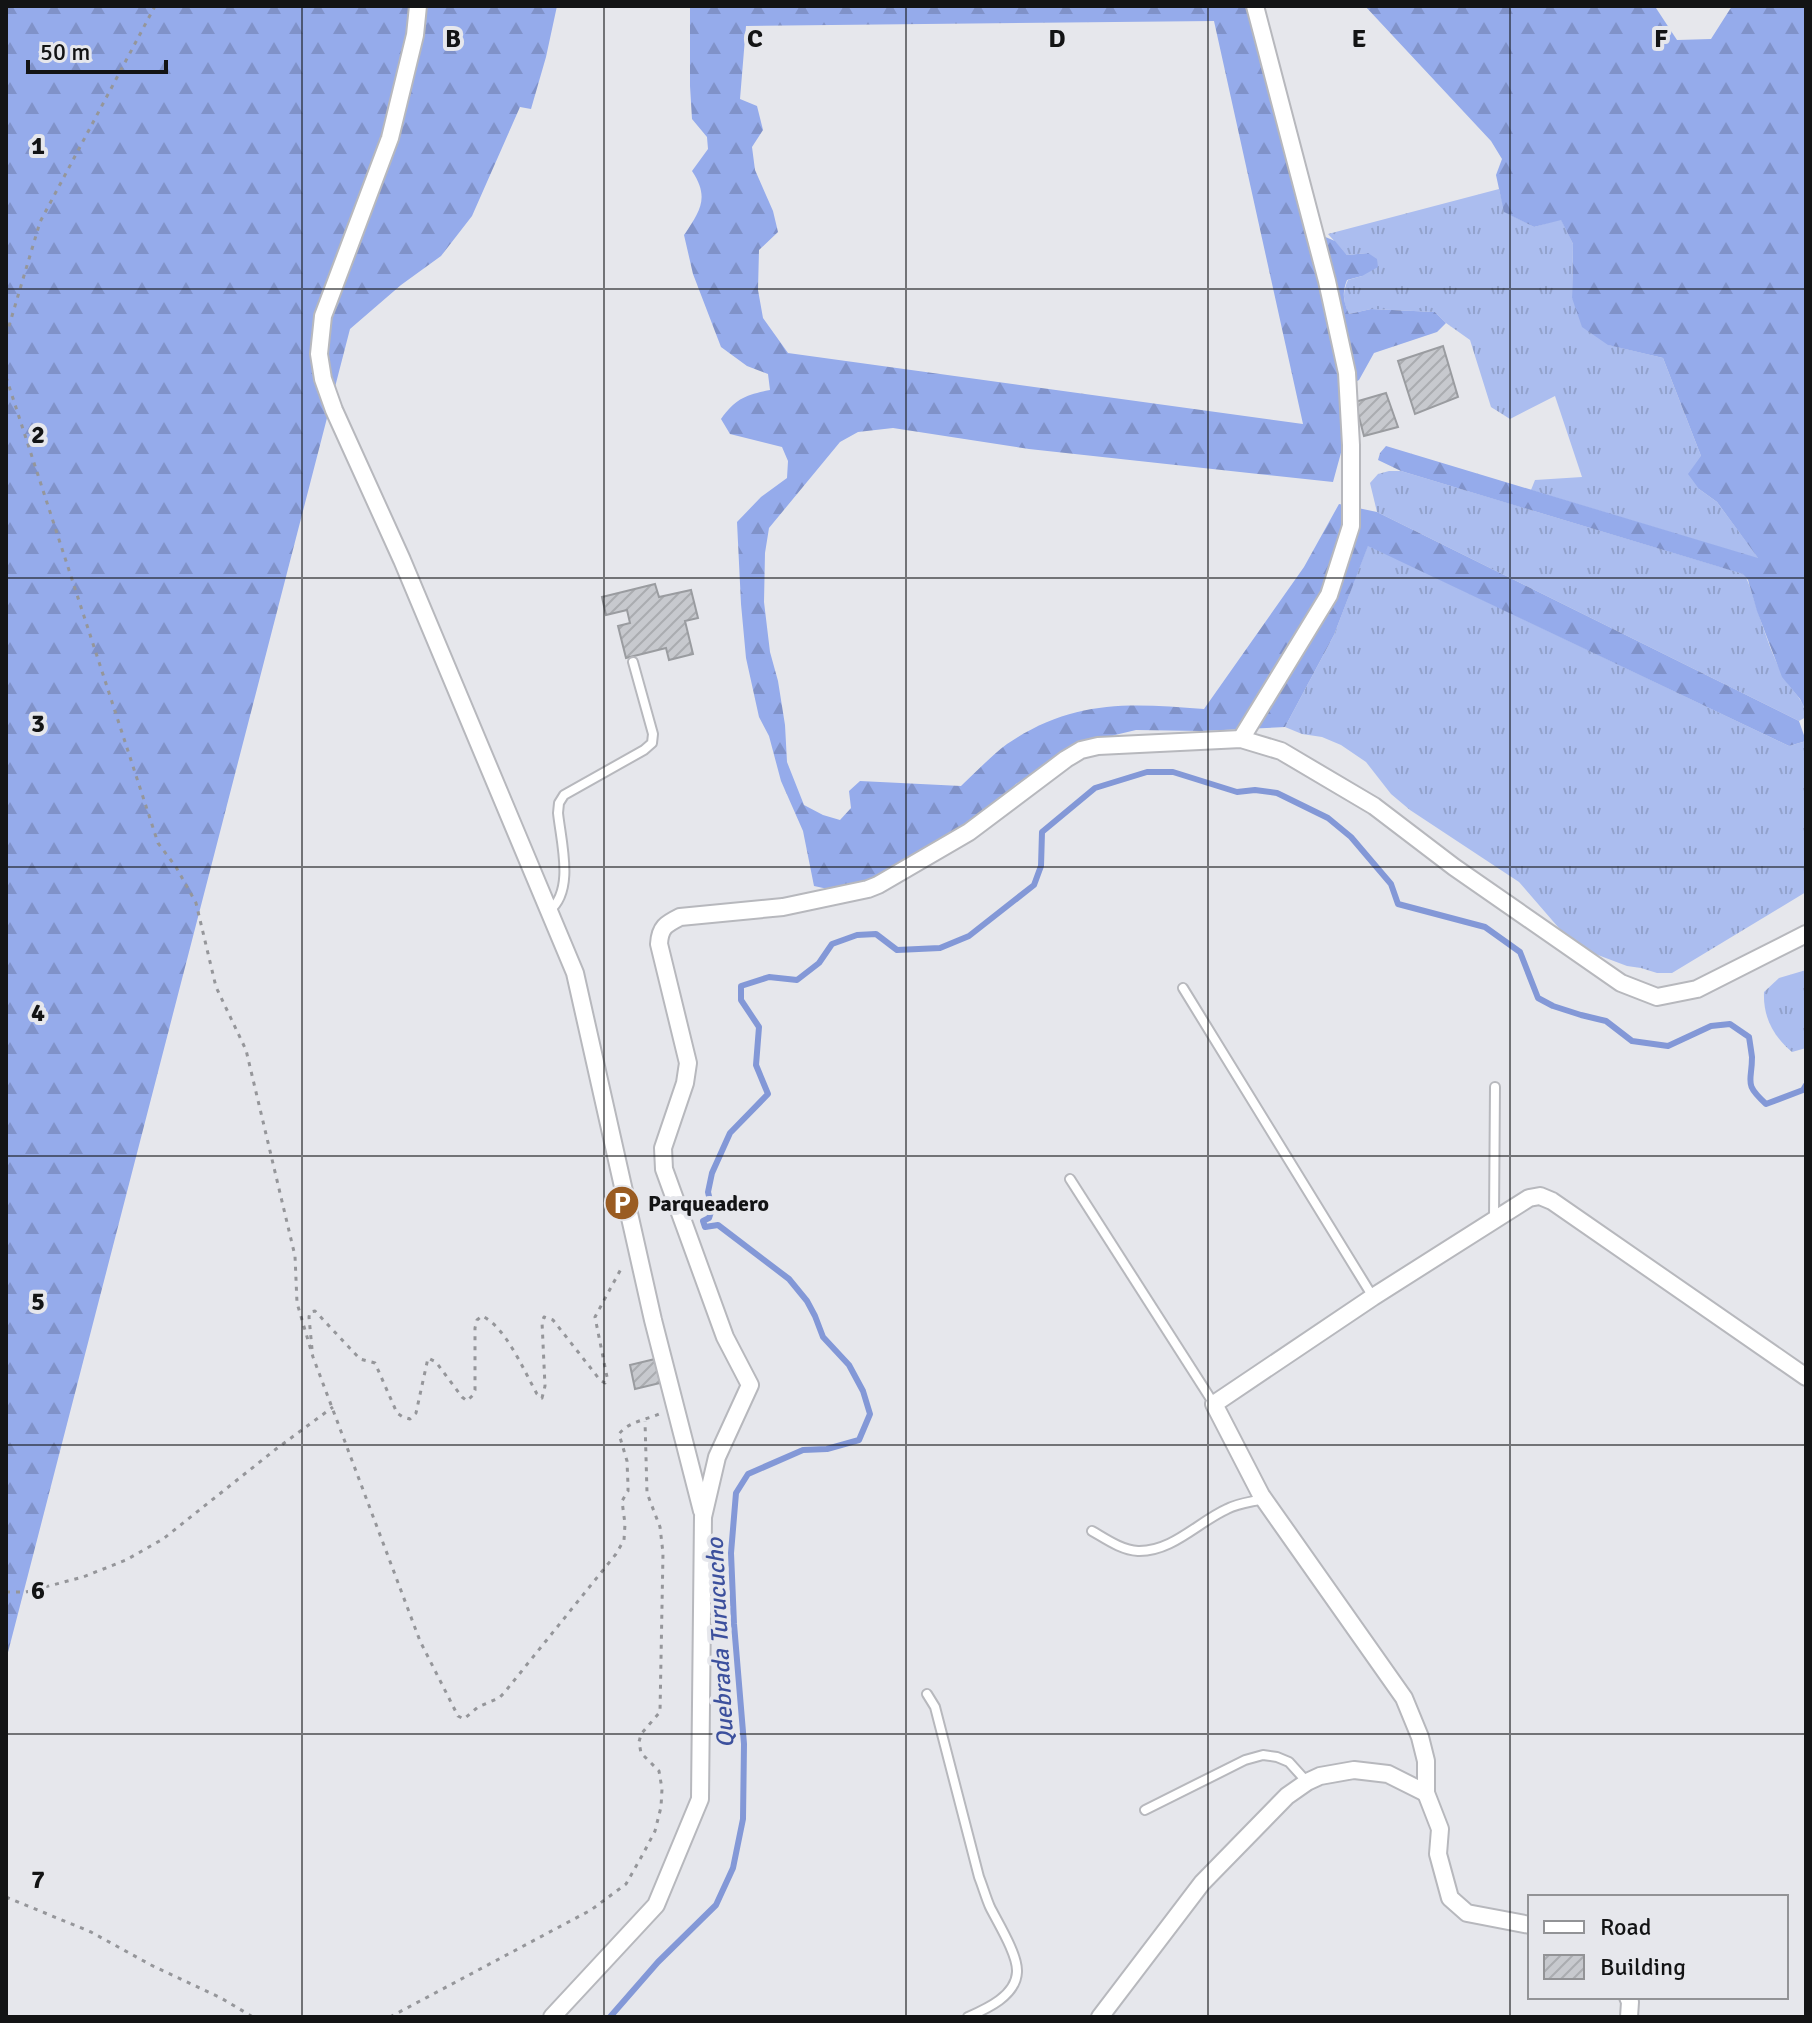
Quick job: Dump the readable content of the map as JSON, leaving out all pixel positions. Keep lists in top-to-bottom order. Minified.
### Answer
{"water":["Quebrada Turucucho"],"places":{"parking":["Parqueadero"]},"legend":["Road","Building"],"scale_bar":"50 m","grid":{"columns":["B","C","D","E","F"],"rows":["1","2","3","4","5","6","7"]}}
